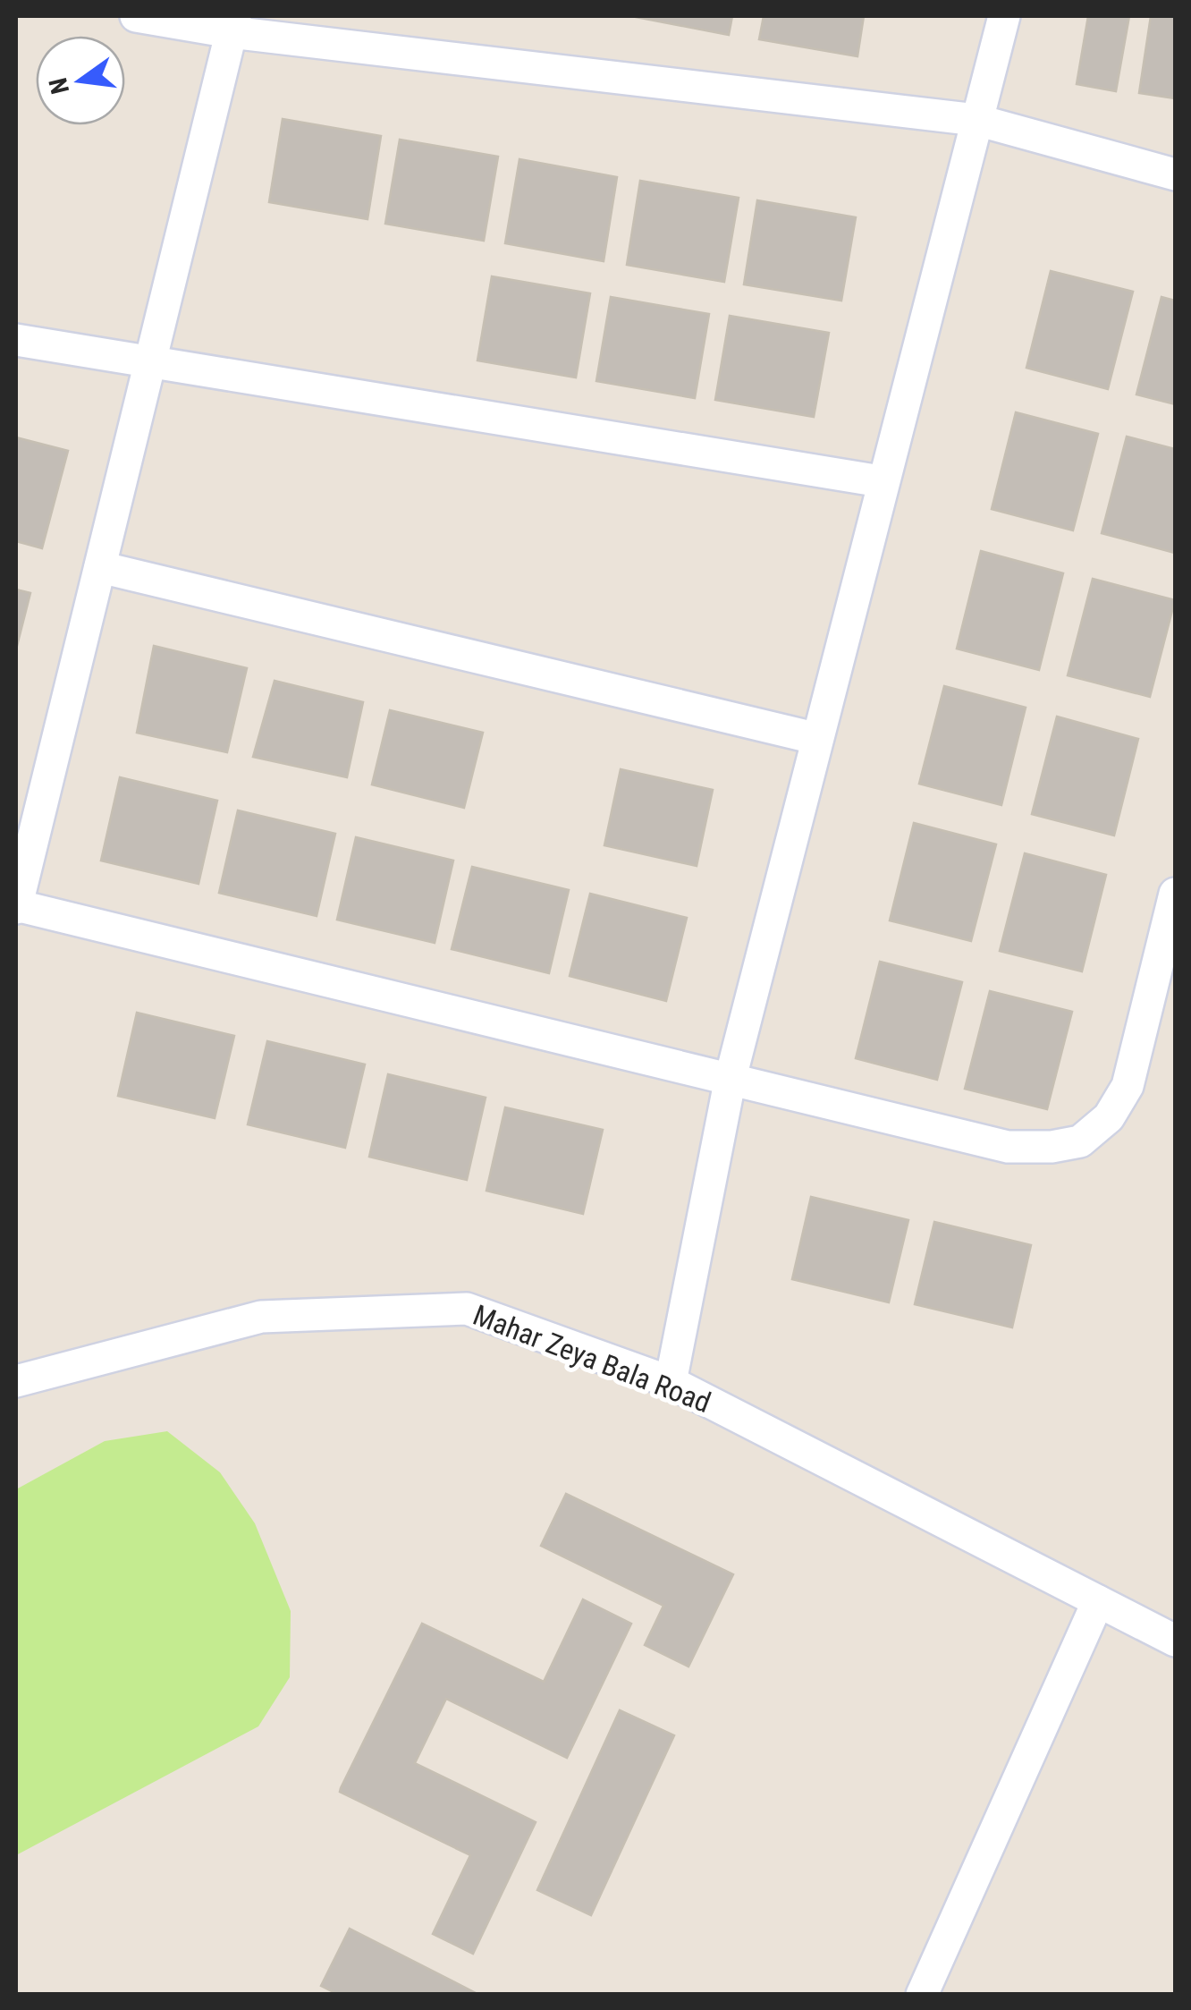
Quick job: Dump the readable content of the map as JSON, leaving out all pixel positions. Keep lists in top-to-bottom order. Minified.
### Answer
{"streets":{"street":["Mahar Zeya Bala Road"]},"north":"left"}
